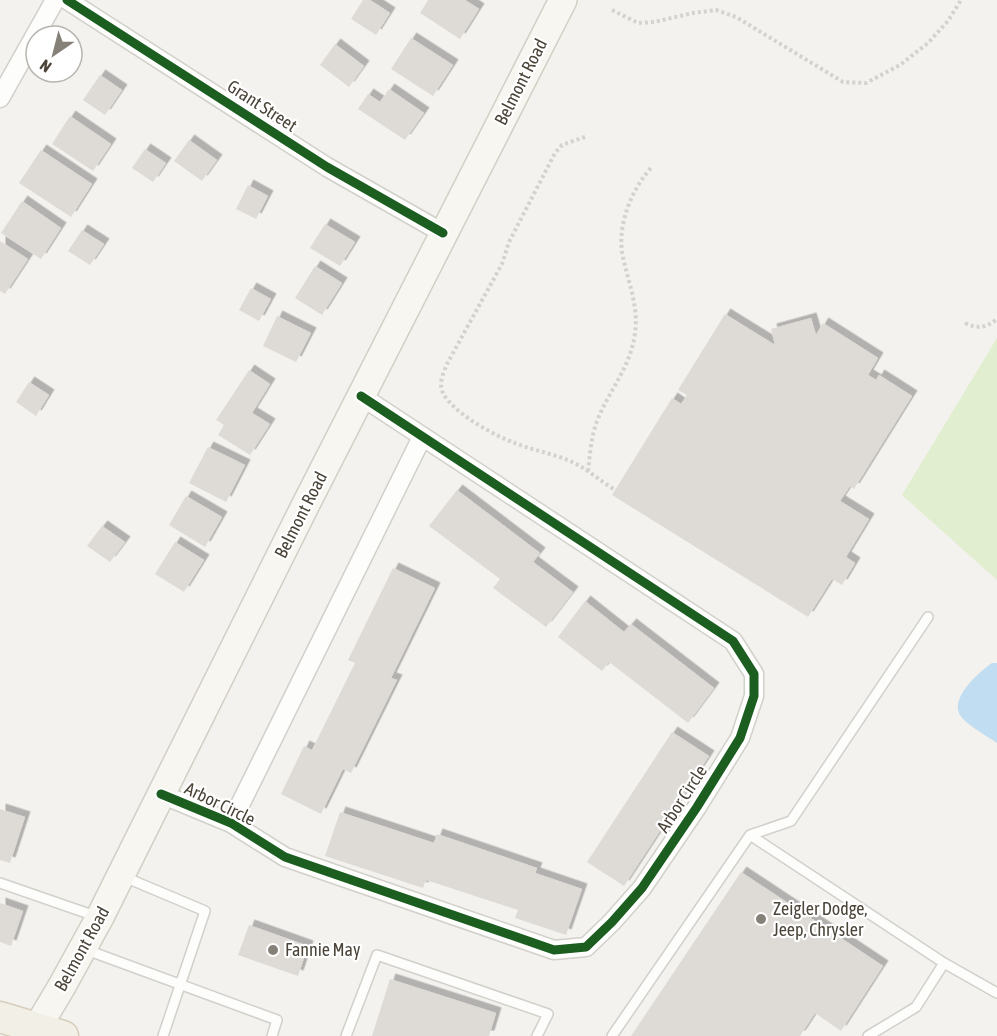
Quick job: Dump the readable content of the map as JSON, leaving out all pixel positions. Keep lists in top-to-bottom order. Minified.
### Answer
{"streets":{"main road":["Belmont Road"],"street":["Grant Street","Arbor Circle"]},"crossings":[["Belmont Road","Grant Street"],["Belmont Road","Arbor Circle"]],"places":["Zeigler Dodge, Jeep, Chrysler","Fannie May"],"north":"bottom left"}
